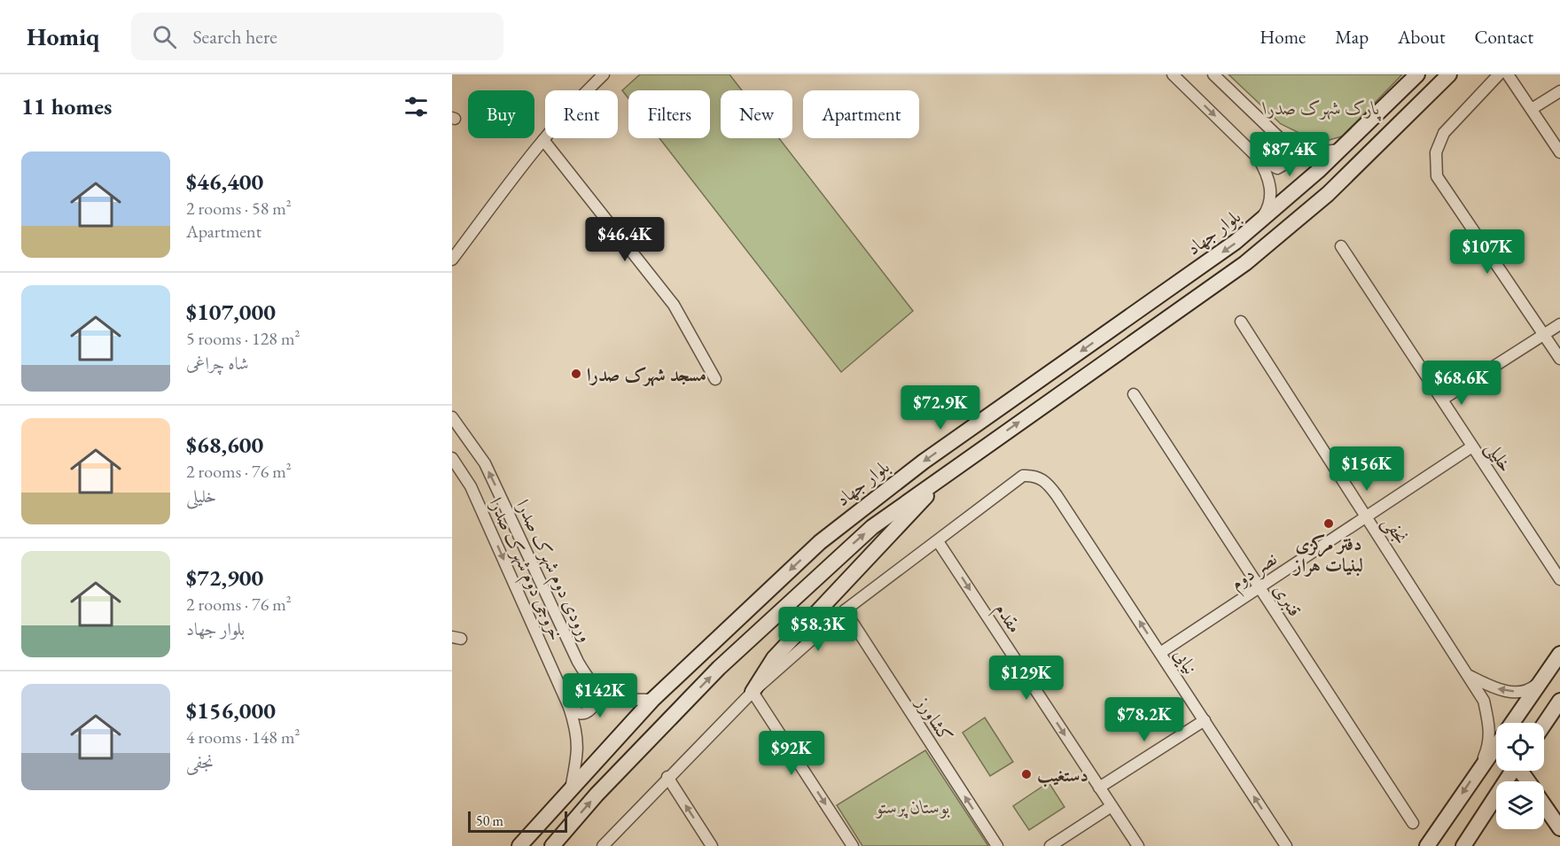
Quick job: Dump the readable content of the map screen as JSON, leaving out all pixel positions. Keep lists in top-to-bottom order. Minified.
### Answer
{"streets":{"street":["بلوار جهاد","خلیلی","نجفی","خروجی دوم شهرک صدرا","ورودی دوم شهرک صدرا","نصر دوم","قنبری","مقدم","نیایی","کشاورز"]},"crossings":[["بلوار جهاد","خروجی دوم شهرک صدرا"],["بلوار جهاد","ورودی دوم شهرک صدرا"],["خلیلی","نصر دوم"],["نجفی","نصر دوم"],["نصر دوم","قنبری"],["نصر دوم","نیایی"],["مقدم","نیایی"],["نیایی","کشاورز"]],"one_way":["خروجی دوم شهرک صدرا","ورودی دوم شهرک صدرا","مقدم","کشاورز"],"parks":["پارک شهرک صدرا","بوستان پرستو"],"places":["مسجد شهرک صدرا","دفتر مرکزی لبنیات هراز","دستغیب"],"scale_bar":"50 m","page":{"header":"Homiq","search":"Search here","nav":["Home","Map","About","Contact"],"heading":"11 homes","chip":["Buy","Rent","Filters","New","Apartment"],"price":["$87.4K","$46.4K","$107K","$68.6K","$72.9K","$156K","$58.3K","$129K","$142K","$78.2K","$92K"],"list":[{"name":"$46,400","note":"2 rooms · 58 m² · Apartment"},{"name":"$107,000","note":"5 rooms · 128 m² · شاه چراغی"},{"name":"$68,600","note":"2 rooms · 76 m² · خلیلی"},{"name":"$72,900","note":"2 rooms · 76 m² · بلوار جهاد"},{"name":"$156,000","note":"4 rooms · 148 m² · نجفی"}],"scale":"50 m"}}
